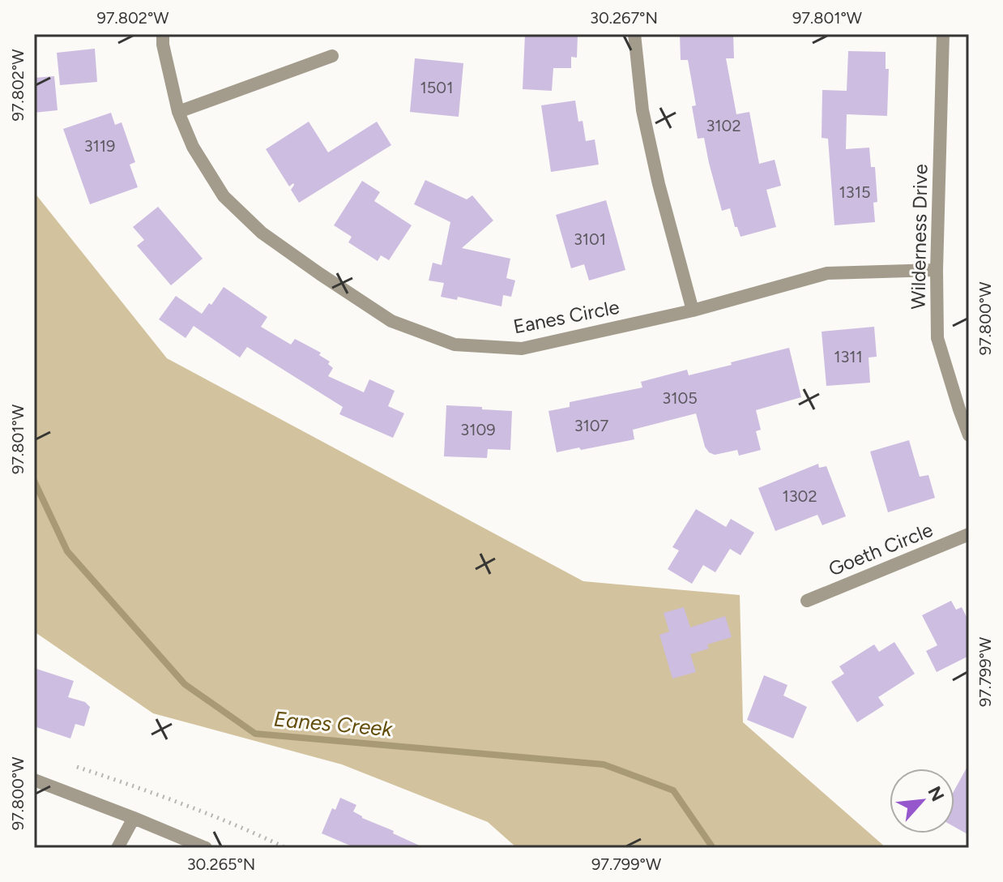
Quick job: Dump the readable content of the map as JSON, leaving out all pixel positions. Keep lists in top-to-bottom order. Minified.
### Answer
{"streets":{"street":["Wilderness Drive","Eanes Circle","Goeth Circle"]},"crossings":[["Wilderness Drive","Eanes Circle"]],"water":["Eanes Creek"],"house_numbers":["1501","3102","3119","1315","3101","1311","3105","3107","3109","1302"],"north":"top right","coordinates":["97.802°W","30.267°N","97.801°W","97.800°W","97.799°W","30.265°N"]}
